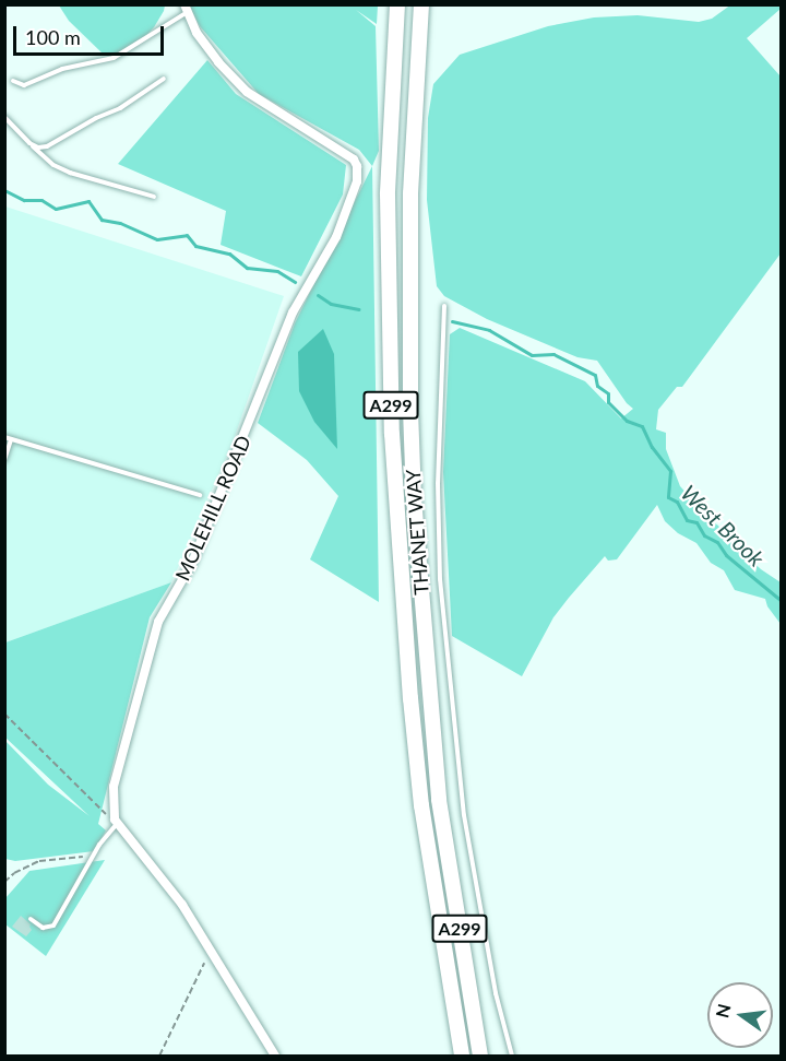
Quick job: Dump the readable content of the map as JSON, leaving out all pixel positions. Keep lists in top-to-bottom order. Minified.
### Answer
{"streets":{"highway":["A299","THANET WAY"],"street":["MOLEHILL ROAD"]},"water":["West Brook"],"scale_bar":"100 m","north":"left"}
